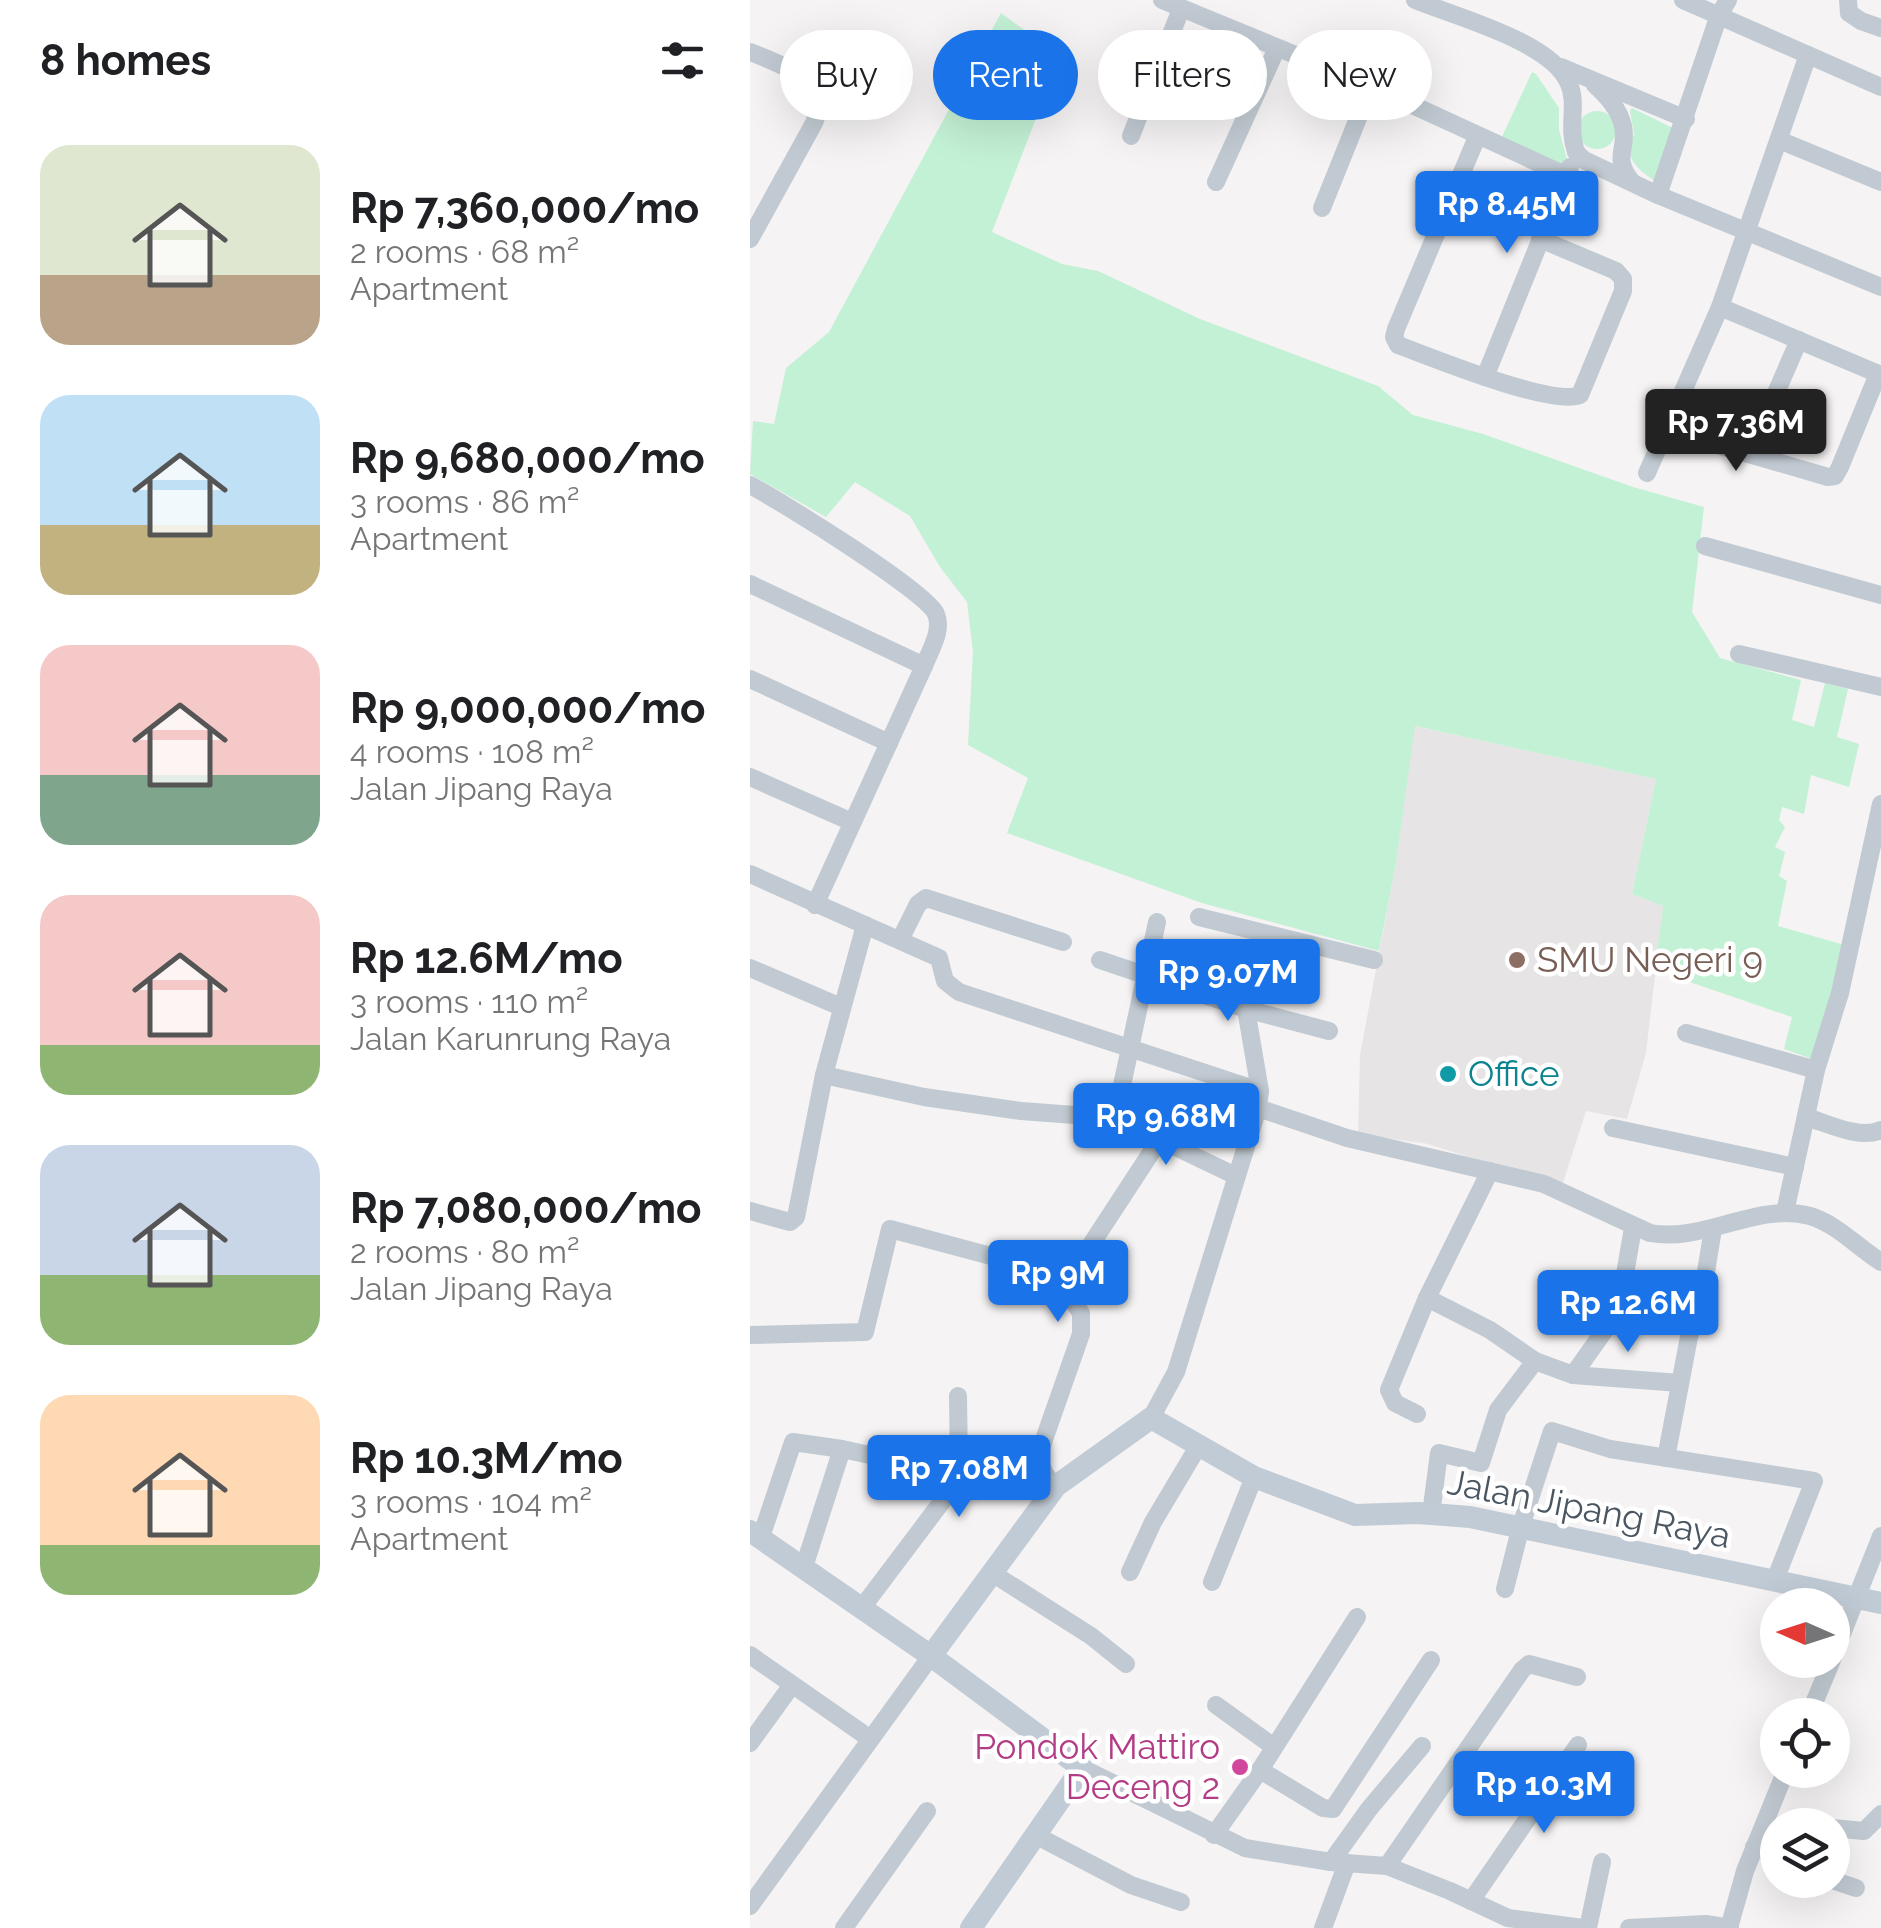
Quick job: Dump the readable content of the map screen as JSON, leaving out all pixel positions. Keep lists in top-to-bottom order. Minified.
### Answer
{"streets":{"street":["Jalan Jipang Raya"]},"places":["SMU Negeri 9","Office","Pondok Mattiro Deceng 2"],"north":"left","page":{"heading":"8 homes","chip":["Buy","Rent","Filters","New"],"list":[{"name":"Rp 7,360,000/mo","note":"2 rooms · 68 m² · Apartment"},{"name":"Rp 9,680,000/mo","note":"3 rooms · 86 m² · Apartment"},{"name":"Rp 9,000,000/mo","note":"4 rooms · 108 m² · Jalan Jipang Raya"},{"name":"Rp 12.6M/mo","note":"3 rooms · 110 m² · Jalan Karunrung Raya"},{"name":"Rp 7,080,000/mo","note":"2 rooms · 80 m² · Jalan Jipang Raya"},{"name":"Rp 10.3M/mo","note":"3 rooms · 104 m² · Apartment"}],"price":["Rp 8.45M","Rp 7.36M","Rp 9.07M","Rp 9.68M","Rp 9M","Rp 12.6M","Rp 7.08M","Rp 10.3M"]}}
